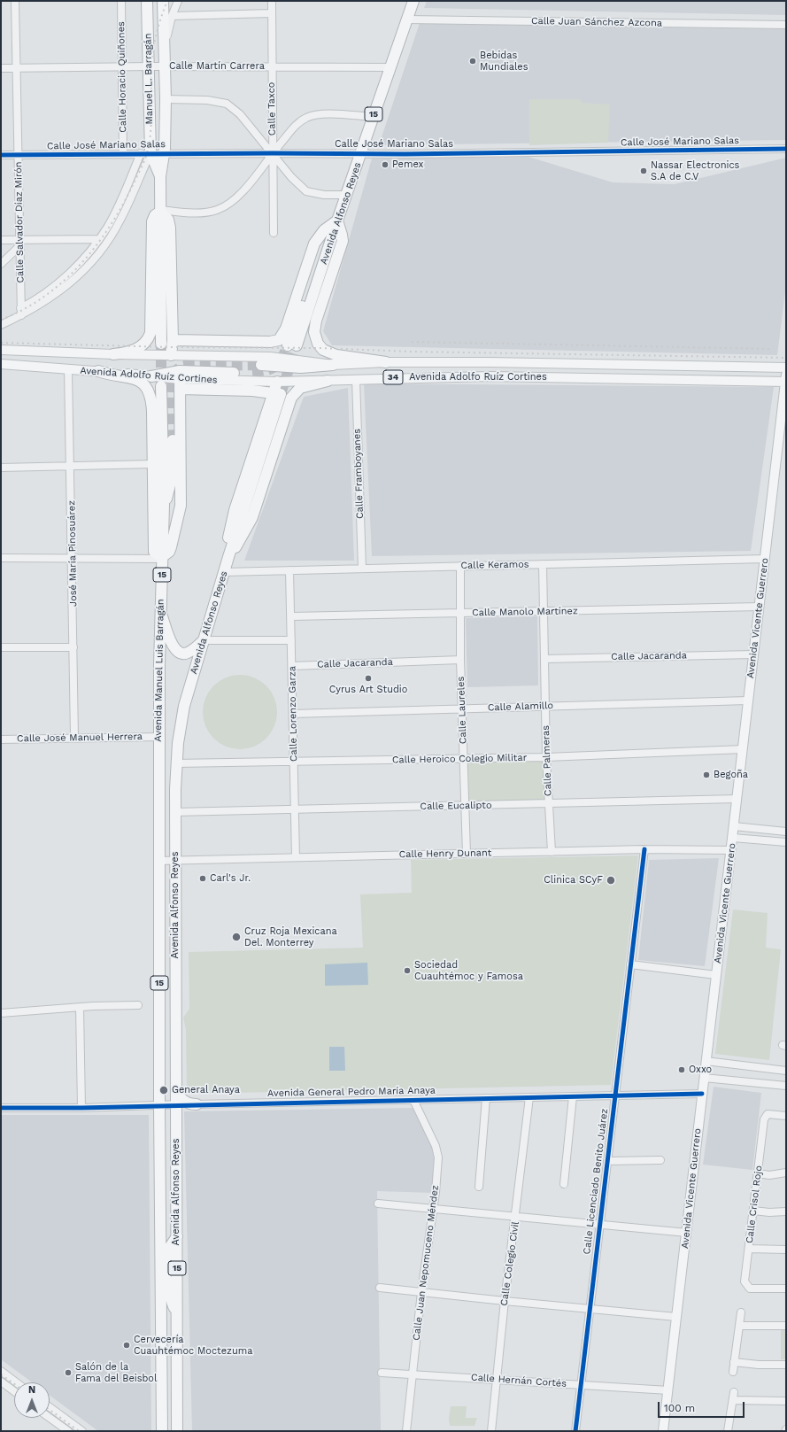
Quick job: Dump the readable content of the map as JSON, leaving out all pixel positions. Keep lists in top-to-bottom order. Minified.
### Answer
{"streets":{"highway":["Manuel L. Barragán","15","Avenida Alfonso Reyes","Avenida Manuel Luis Barragán"],"main road":["Avenida Adolfo Ruíz Cortines","34","Avenida Vicente Guerrero"],"street":["Calle Juan Sánchez Azcona","Calle Martín Carrera","Calle Horacio Quiñones","Calle Taxco","Calle José Mariano Salas","Calle Salvador Díaz Mirón","Calle Framboyanes","José María Pinosuárez","Calle Keramos","Calle Manolo Martínez","Calle Jacaranda","Calle Alamillo","Calle Laureles","Calle Lorenzo Garza","Calle José Manuel Herrera","Calle Heroico Colegio Militar","Calle Palmeras","Calle Eucalipto","Calle Henry Dunant","Avenida General Pedro María Anaya","Calle Licenciado Benito Juárez","Calle Crisol Rojo","Calle Juan Nepomuceno Méndez","Calle Colegio Civil","Calle Hernán Cortés"]},"crossings":[["Calle Juan Sánchez Azcona","Avenida Alfonso Reyes"],["Calle Martín Carrera","Calle Horacio Quiñones"],["Calle Martín Carrera","Manuel L. Barragán"],["Calle Martín Carrera","Calle Taxco"],["Calle Martín Carrera","Avenida Alfonso Reyes"],["Calle Martín Carrera","Calle Salvador Díaz Mirón"],["Calle Horacio Quiñones","Calle José Mariano Salas"],["Manuel L. Barragán","Calle José Mariano Salas"],["Calle Taxco","Calle José Mariano Salas"],["Calle José Mariano Salas","Avenida Alfonso Reyes"],["Calle José Mariano Salas","Calle Salvador Díaz Mirón"],["Avenida Alfonso Reyes","Calle Keramos"],["Avenida Alfonso Reyes","Avenida Manuel Luis Barragán"],["Avenida Alfonso Reyes","Calle Heroico Colegio Militar"],["Avenida Alfonso Reyes","Calle Eucalipto"],["Avenida Alfonso Reyes","Calle Henry Dunant"],["Avenida Alfonso Reyes","Avenida General Pedro María Anaya"],["Avenida Adolfo Ruíz Cortines","Calle Framboyanes"],["Avenida Adolfo Ruíz Cortines","José María Pinosuárez"],["Avenida Adolfo Ruíz Cortines","Avenida Vicente Guerrero"],["Calle Framboyanes","Calle Keramos"],["José María Pinosuárez","Calle José Manuel Herrera"],["Calle Keramos","Avenida Vicente Guerrero"],["Calle Keramos","Calle Laureles"],["Calle Keramos","Calle Lorenzo Garza"],["Calle Keramos","Calle Palmeras"],["Calle Manolo Martínez","Avenida Vicente Guerrero"],["Calle Manolo Martínez","Calle Laureles"],["Calle Manolo Martínez","Calle Lorenzo Garza"],["Calle Manolo Martínez","Calle Palmeras"],["Avenida Vicente Guerrero","Calle Jacaranda"],["Avenida Vicente Guerrero","Calle Alamillo"],["Avenida Vicente Guerrero","Calle Heroico Colegio Militar"],["Avenida Vicente Guerrero","Calle Eucalipto"],["Avenida Vicente Guerrero","Calle Henry Dunant"],["Avenida Vicente Guerrero","Avenida General Pedro María Anaya"],["Avenida Vicente Guerrero","Calle Hernán Cortés"],["Calle Jacaranda","Calle Laureles"],["Calle Jacaranda","Calle Lorenzo Garza"],["Calle Jacaranda","Calle Palmeras"],["Avenida Manuel Luis Barragán","Calle José Manuel Herrera"],["Calle Alamillo","Calle Laureles"],["Calle Alamillo","Calle Lorenzo Garza"],["Calle Alamillo","Calle Palmeras"],["Calle Laureles","Calle Heroico Colegio Militar"],["Calle Laureles","Calle Eucalipto"],["Calle Laureles","Calle Henry Dunant"],["Calle Lorenzo Garza","Calle Heroico Colegio Militar"],["Calle Lorenzo Garza","Calle Eucalipto"],["Calle Lorenzo Garza","Calle Henry Dunant"],["Calle Heroico Colegio Militar","Calle Palmeras"],["Calle Palmeras","Calle Eucalipto"],["Calle Palmeras","Calle Henry Dunant"],["Calle Henry Dunant","Calle Licenciado Benito Juárez"],["Avenida General Pedro María Anaya","Calle Licenciado Benito Juárez"],["Avenida General Pedro María Anaya","Calle Juan Nepomuceno Méndez"],["Avenida General Pedro María Anaya","Calle Colegio Civil"],["Calle Licenciado Benito Juárez","Calle Hernán Cortés"],["Calle Juan Nepomuceno Méndez","Calle Hernán Cortés"],["Calle Colegio Civil","Calle Hernán Cortés"]],"places":["Bebidas Mundiales","Pemex","Nassar Electronics S.A de C.V","Cyrus Art Studio","Begoña","Carl's Jr.","Clinica SCyF","Cruz Roja Mexicana Del. Monterrey","Sociedad Cuauhtémoc y Famosa","Oxxo","General Anaya","Cervecería Cuauhtémoc Moctezuma","Salón de la Fama del Beisbol"],"scale_bar":"100 m","north":"top"}
